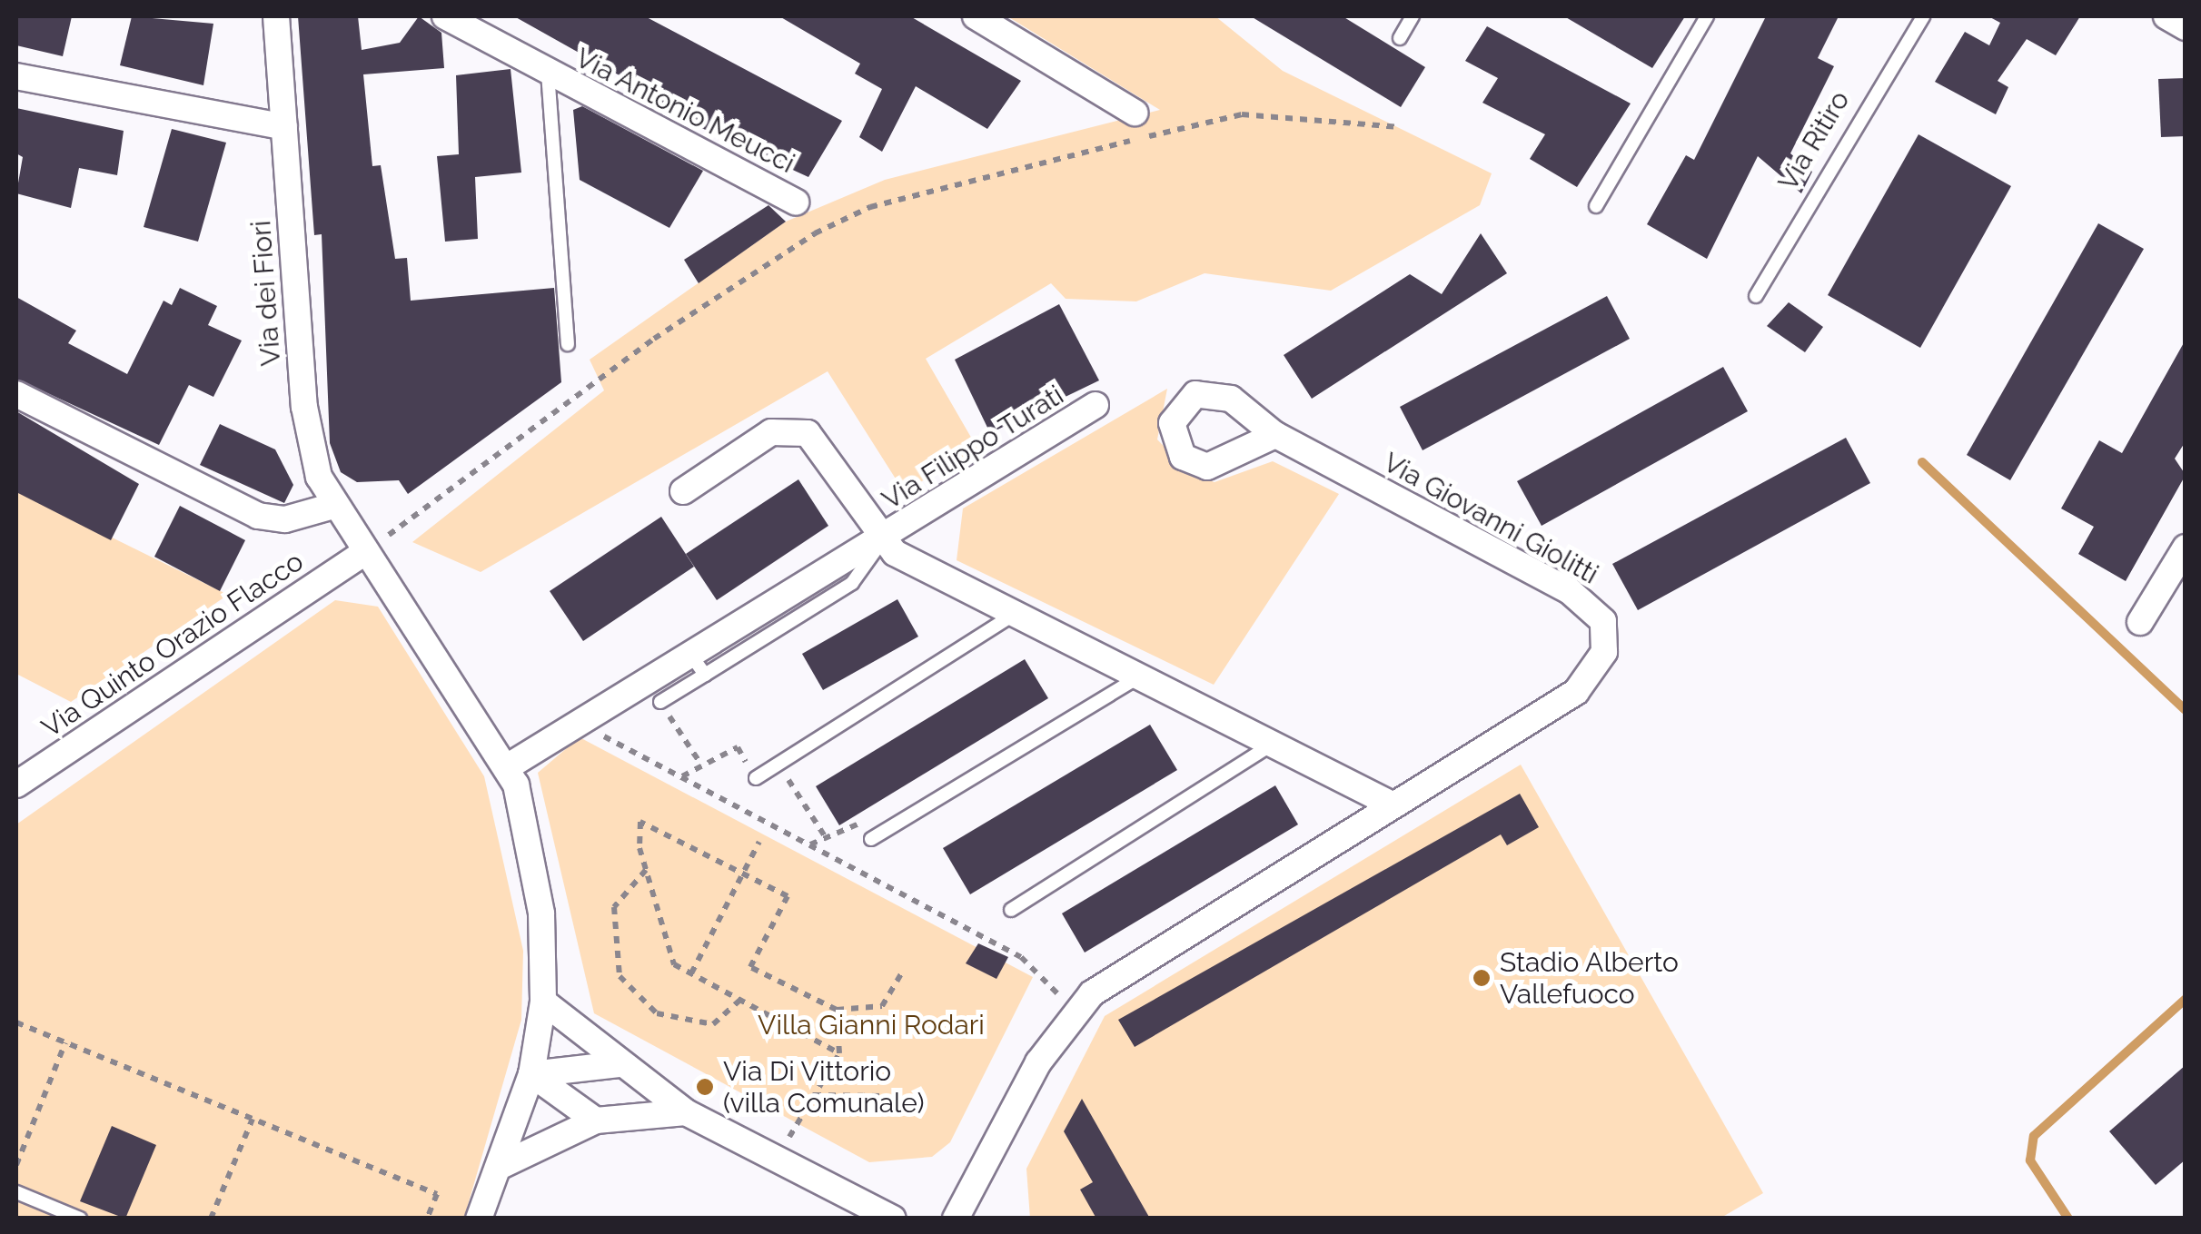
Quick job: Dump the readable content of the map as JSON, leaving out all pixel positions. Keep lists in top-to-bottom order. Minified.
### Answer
{"streets":{"street":["Via Antonio Meucci","Via dei Fiori","Via Filippo Turati","Via Giovanni Giolitti","Via Quinto Orazio Flacco"],"lane":["Via Ritiro"]},"crossings":[["Via dei Fiori","Via Filippo Turati"],["Via dei Fiori","Via Quinto Orazio Flacco"]],"parks":["Villa Gianni Rodari"],"places":["Stadio Alberto Vallefuoco","Via Di Vittorio (villa Comunale)"]}
